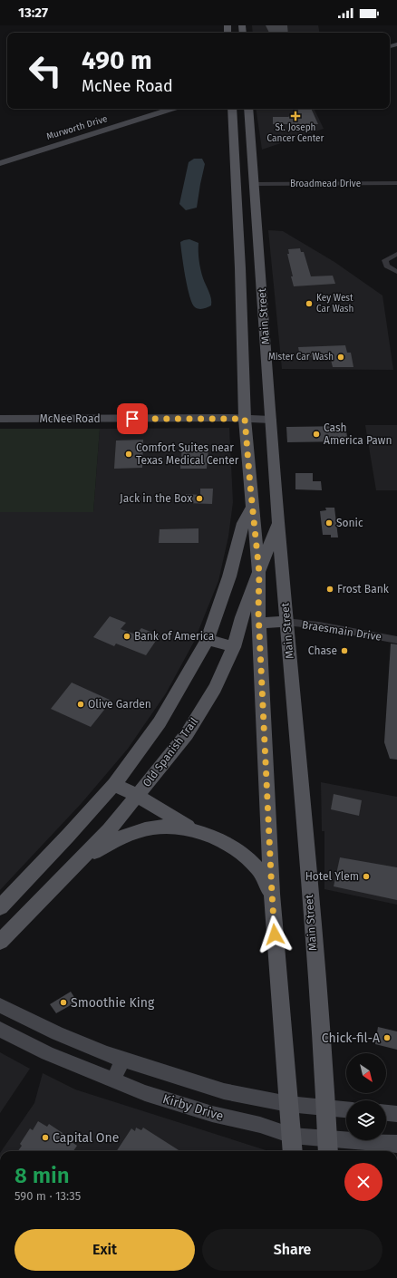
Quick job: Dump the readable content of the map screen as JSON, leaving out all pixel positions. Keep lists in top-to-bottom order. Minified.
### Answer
{"streets":{"main road":["Main Street","Old Spanish Trail"],"street":["Murworth Drive","Broadmead Drive","McNee Road","Braesmain Drive","Kirby Drive"]},"crossings":[["Broadmead Drive","Main Street"],["Main Street","McNee Road"],["Main Street","Braesmain Drive"],["Main Street","Old Spanish Trail"],["Main Street","Kirby Drive"]],"places":{"health":["St. Joseph Cancer Center"],"other":["Key West Car Wash","Mister Car Wash","Cash America Pawn","Comfort Suites near Texas Medical Center","Jack in the Box","Sonic","Frost Bank","Bank of America","Chase","Olive Garden","Hotel Ylem","Smoothie King","Chick-fil-A","Capital One"]},"north":"bottom right","page":{"status":"13:27","turn":["490 m","McNee Road"],"heading":["8 min","590 m · 13:35"],"buttons":["Exit","Share"]}}
